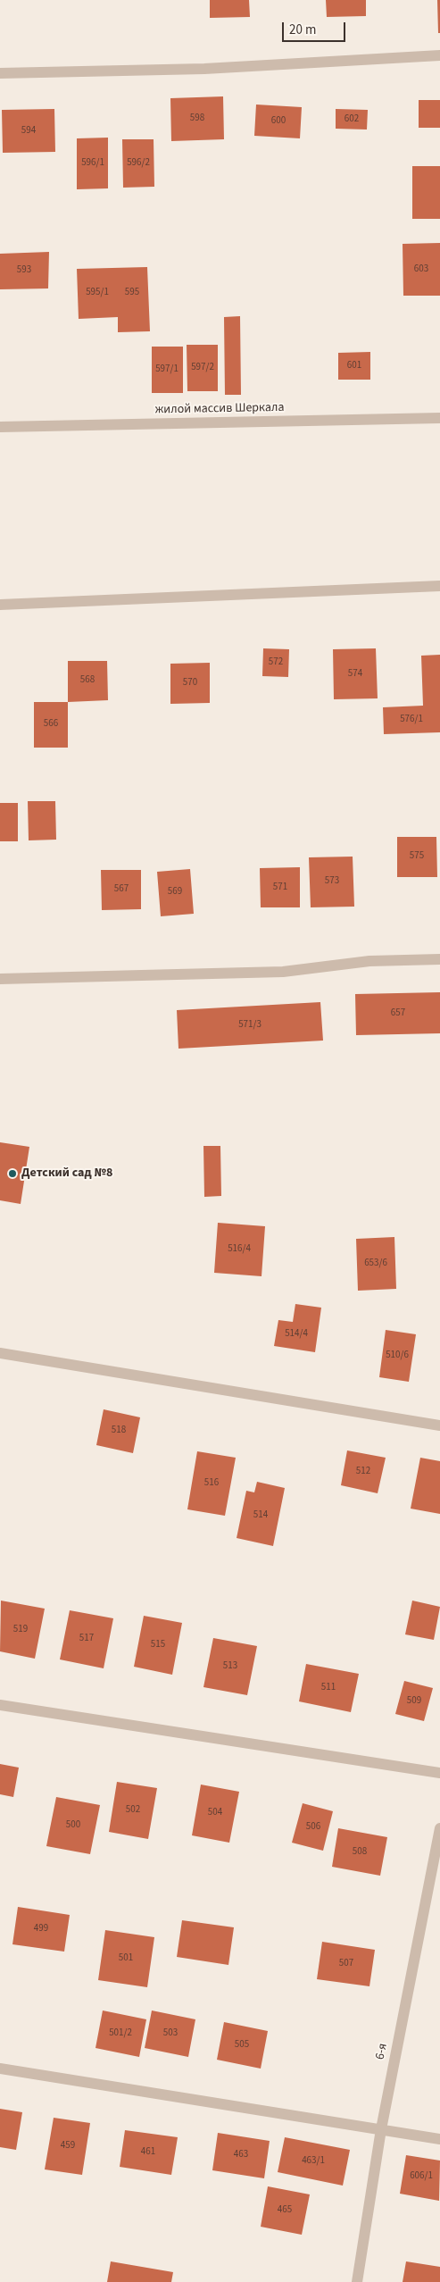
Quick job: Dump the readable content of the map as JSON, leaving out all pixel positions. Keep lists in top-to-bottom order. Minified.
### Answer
{"streets":{"street":["жилой массив Шеркала","6-я"]},"places":["Детский сад №8"],"house_numbers":["598","602","600","594","596/1","596/2","603","593","595/1","595","601","597/2","597/1","572","574","568","570","576/1","566","575","573","571","567","569","657","571/3","516/4","653/6","514/4","510/6","518","512","516","514","519","517","515","513","511","509","502","504","500","506","508","499","501","507","501/2","503","505","459","461","463","463/1","606/1","465"],"scale_bar":"20 m"}
